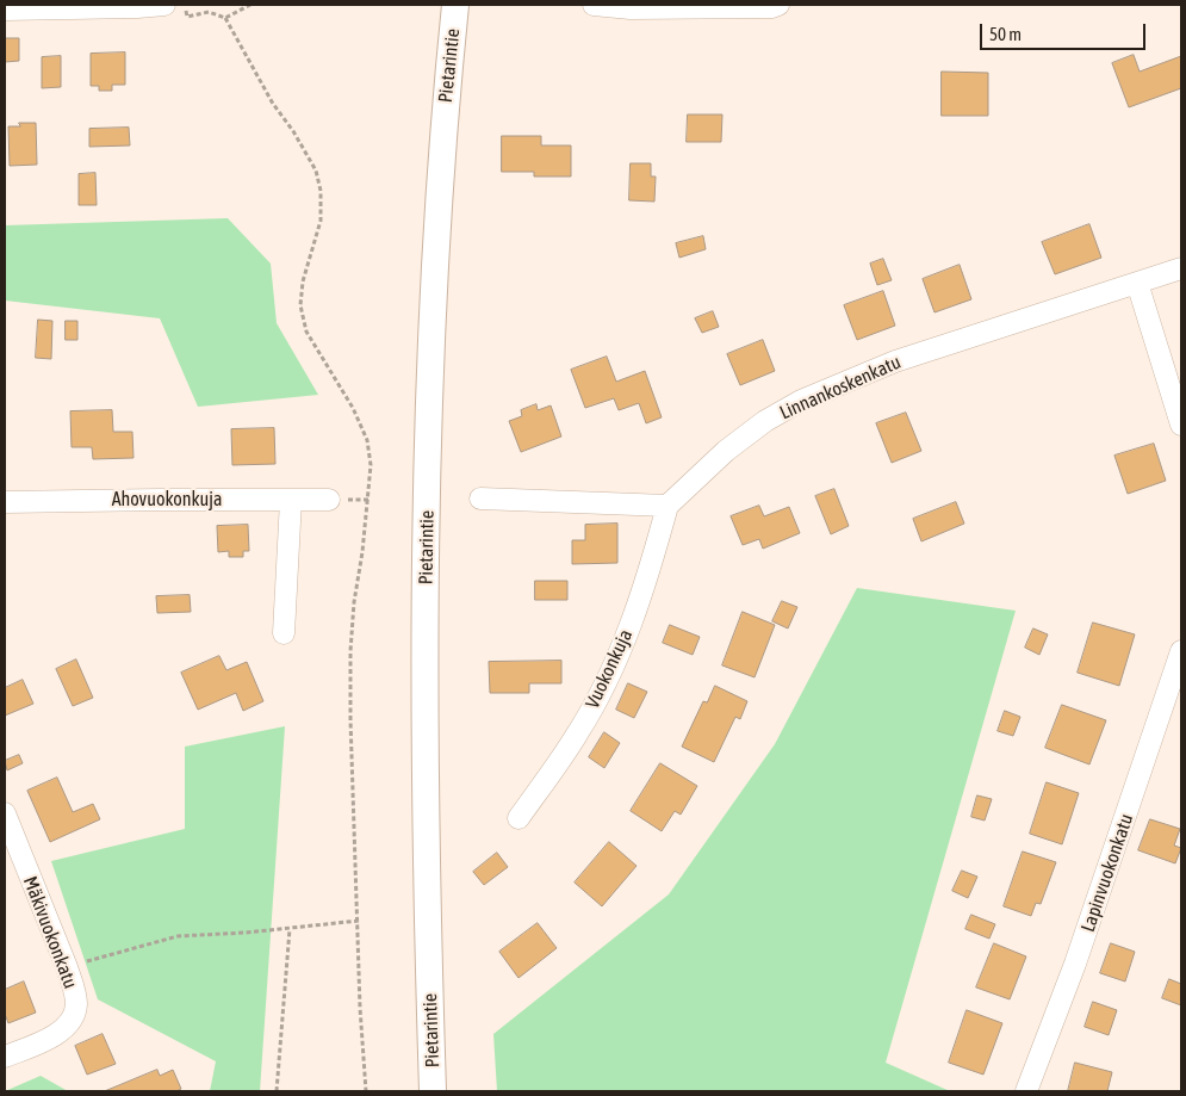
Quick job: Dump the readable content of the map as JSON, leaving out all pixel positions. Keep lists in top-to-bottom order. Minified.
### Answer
{"streets":{"main road":["Pietarintie"],"street":["Linnankoskenkatu","Ahovuokonkuja","Vuokonkuja","Lapinvuokonkatu","Mäkivuokonkatu"]},"crossings":[["Linnankoskenkatu","Vuokonkuja"]],"scale_bar":"50 m"}
